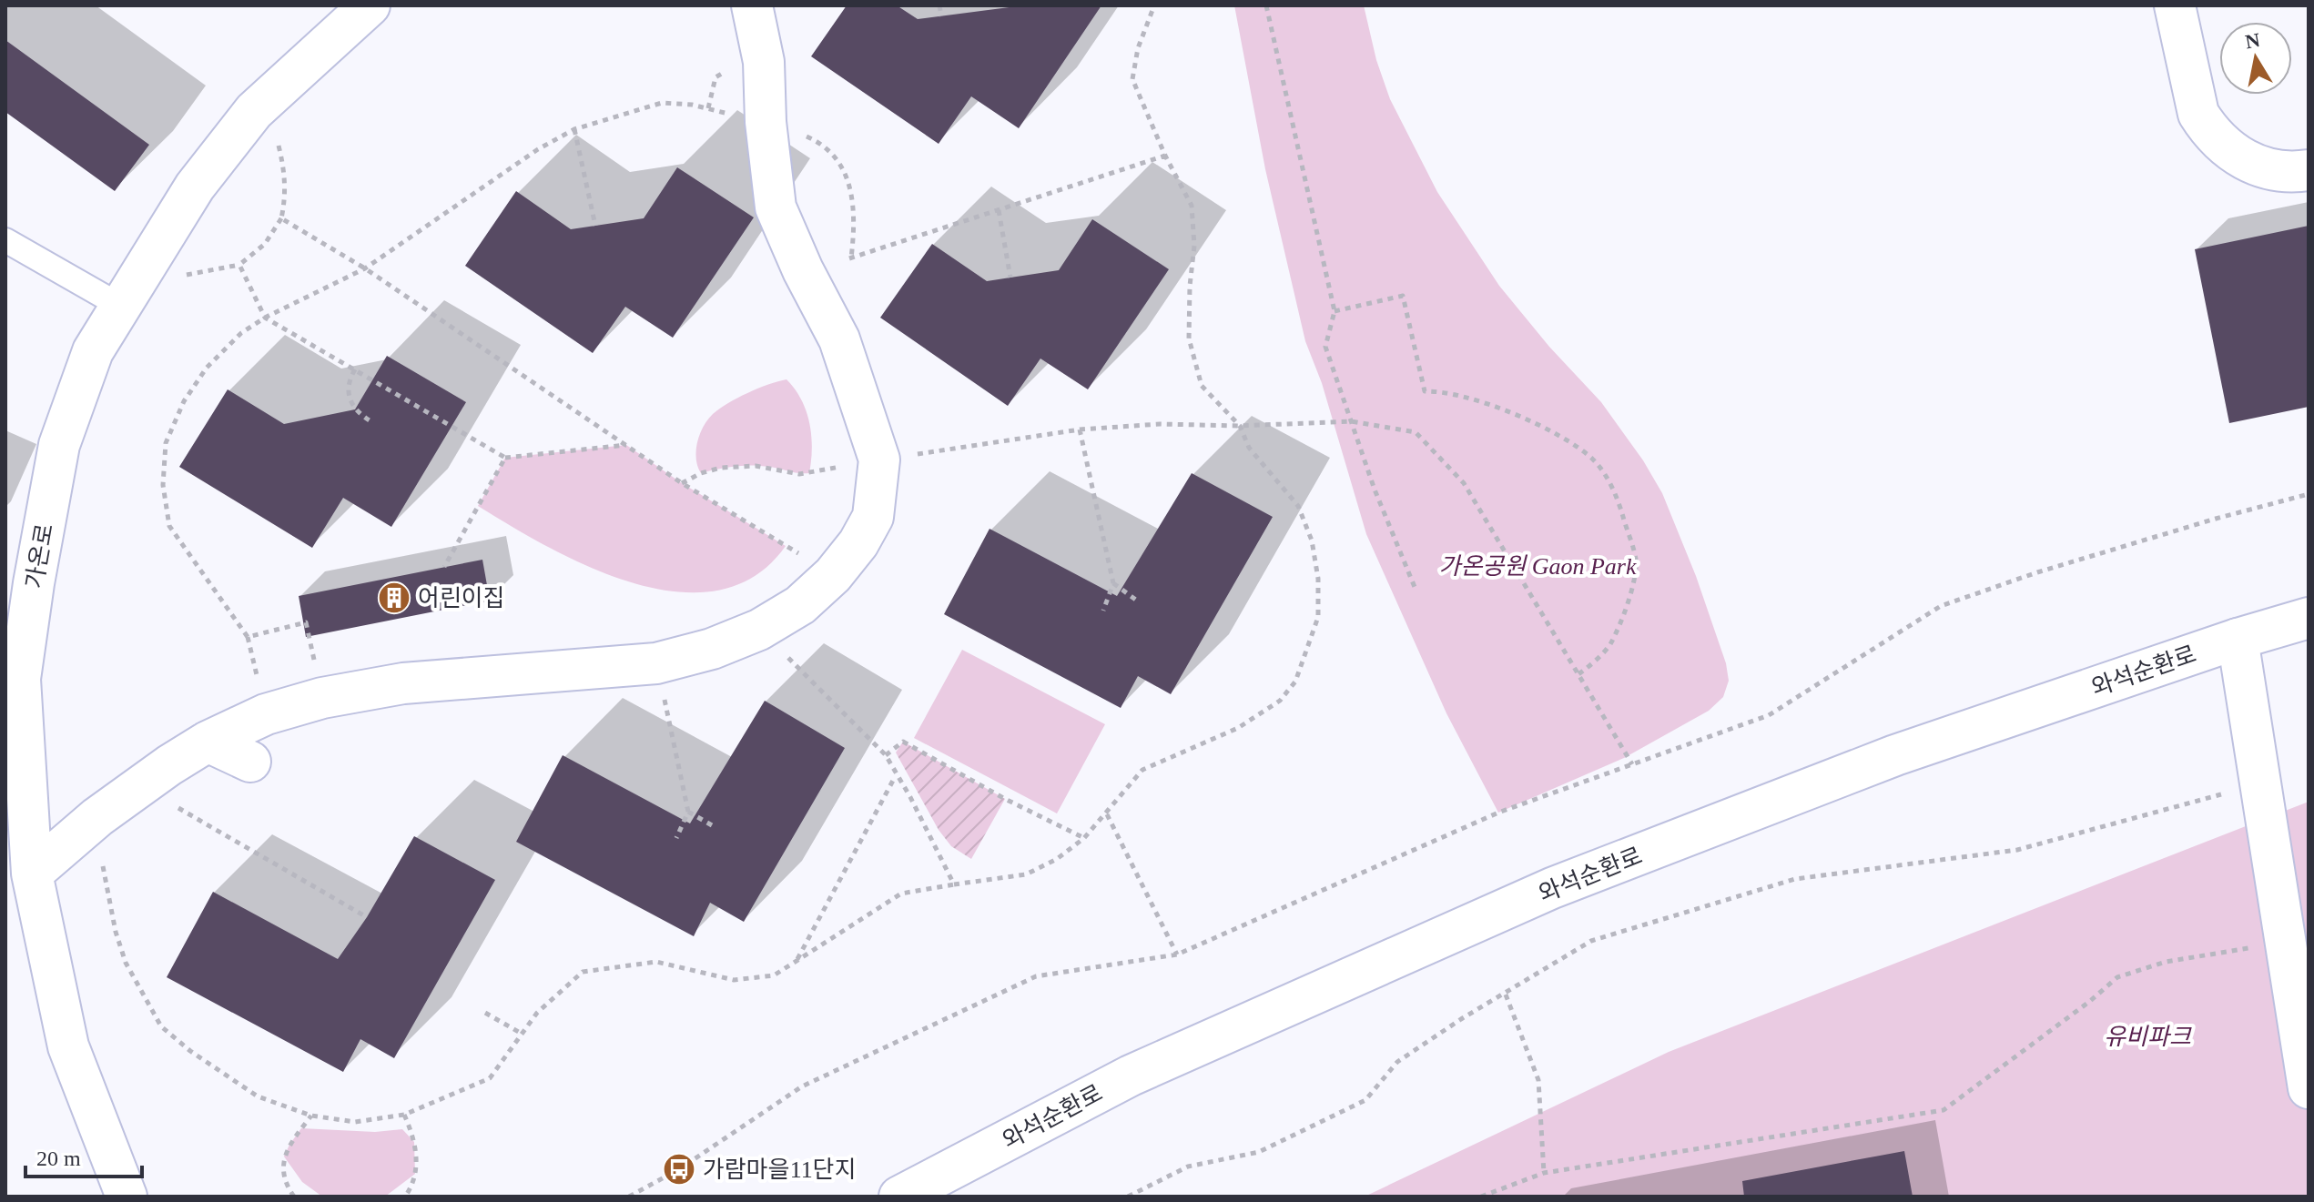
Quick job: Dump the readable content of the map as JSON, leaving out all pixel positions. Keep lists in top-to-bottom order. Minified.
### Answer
{"streets":{"street":["가온로","와석순환로"]},"parks":["가온공원 Gaon Park","유비파크"],"places":{"building":["어린이집"],"bus stop":["가람마을11단지"]},"scale_bar":"20 m","north":"top"}
